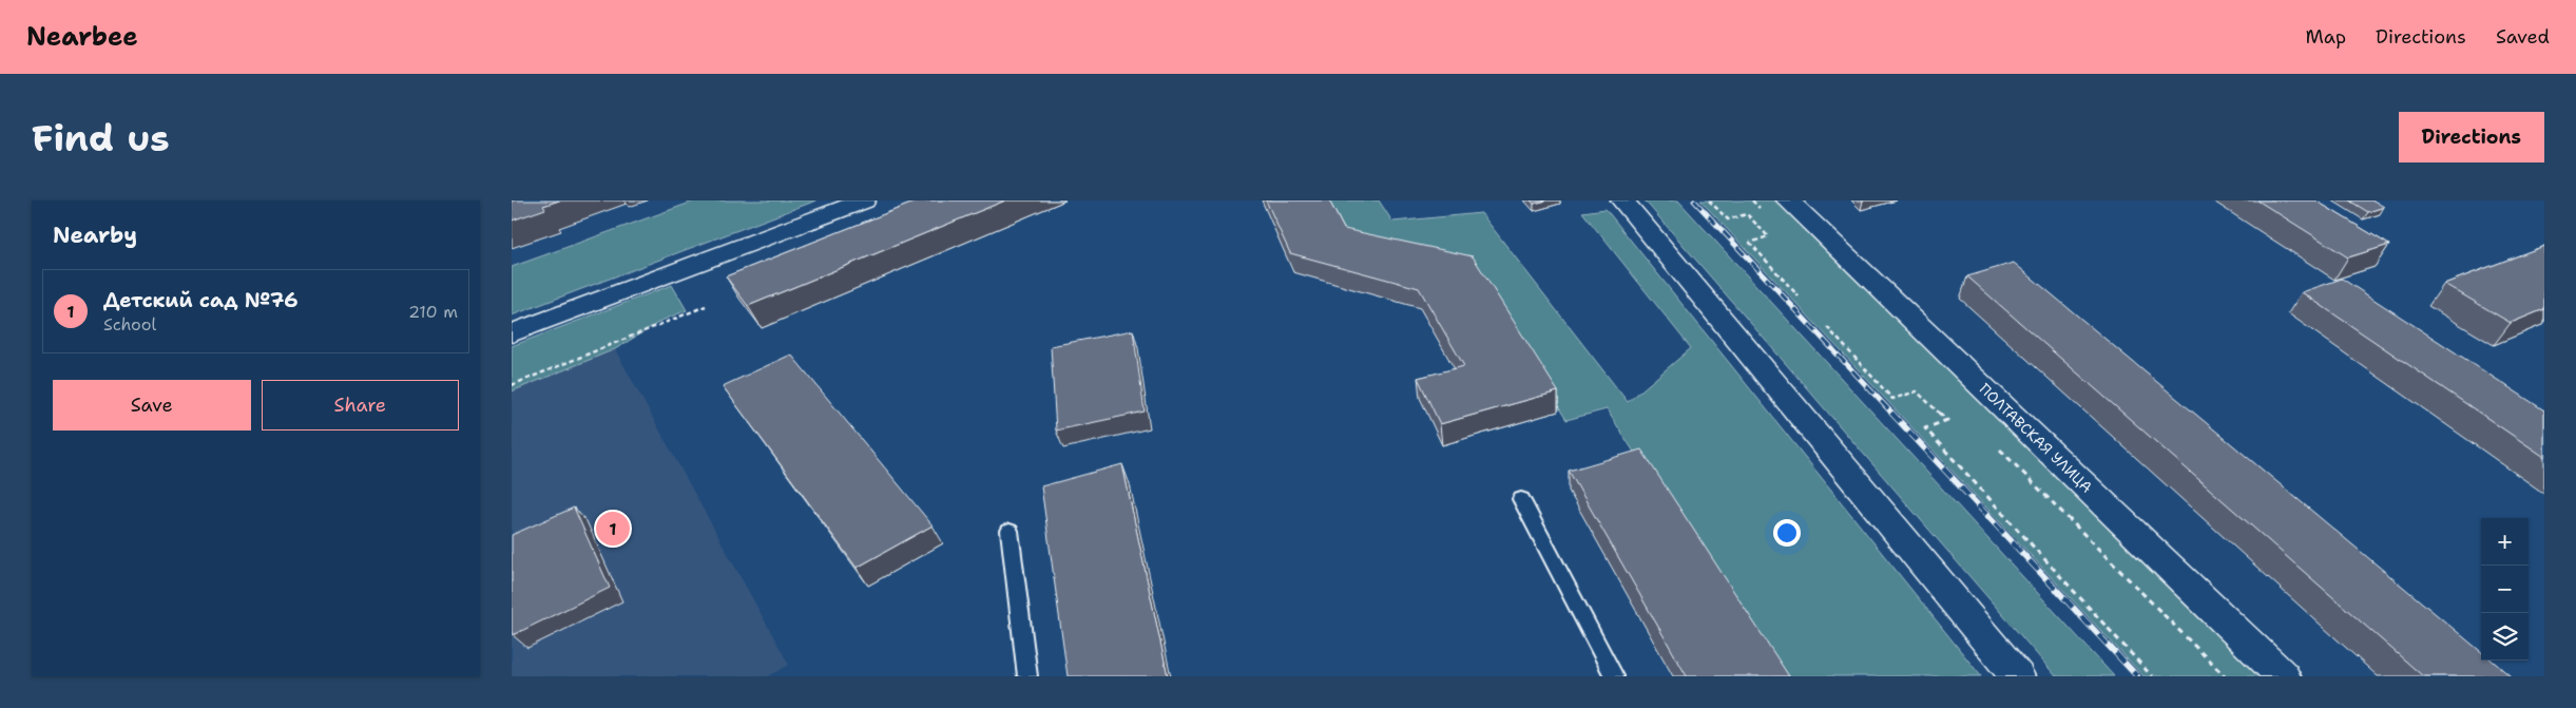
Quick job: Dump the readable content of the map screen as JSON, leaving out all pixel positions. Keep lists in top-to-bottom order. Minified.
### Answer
{"streets":{"street":["ПОЛТАВСКАЯ УЛИЦА"]},"page":{"header":"Nearbee","nav":["Map","Directions","Saved"],"buttons":["Directions",["Save","Share"]],"title":"Find us","heading":"Nearby","list":[{"mark":"1","name":"Детский сад №76","note":"School","value":"210 m"}],"pins":"1","map_buttons":["+","−"]}}
